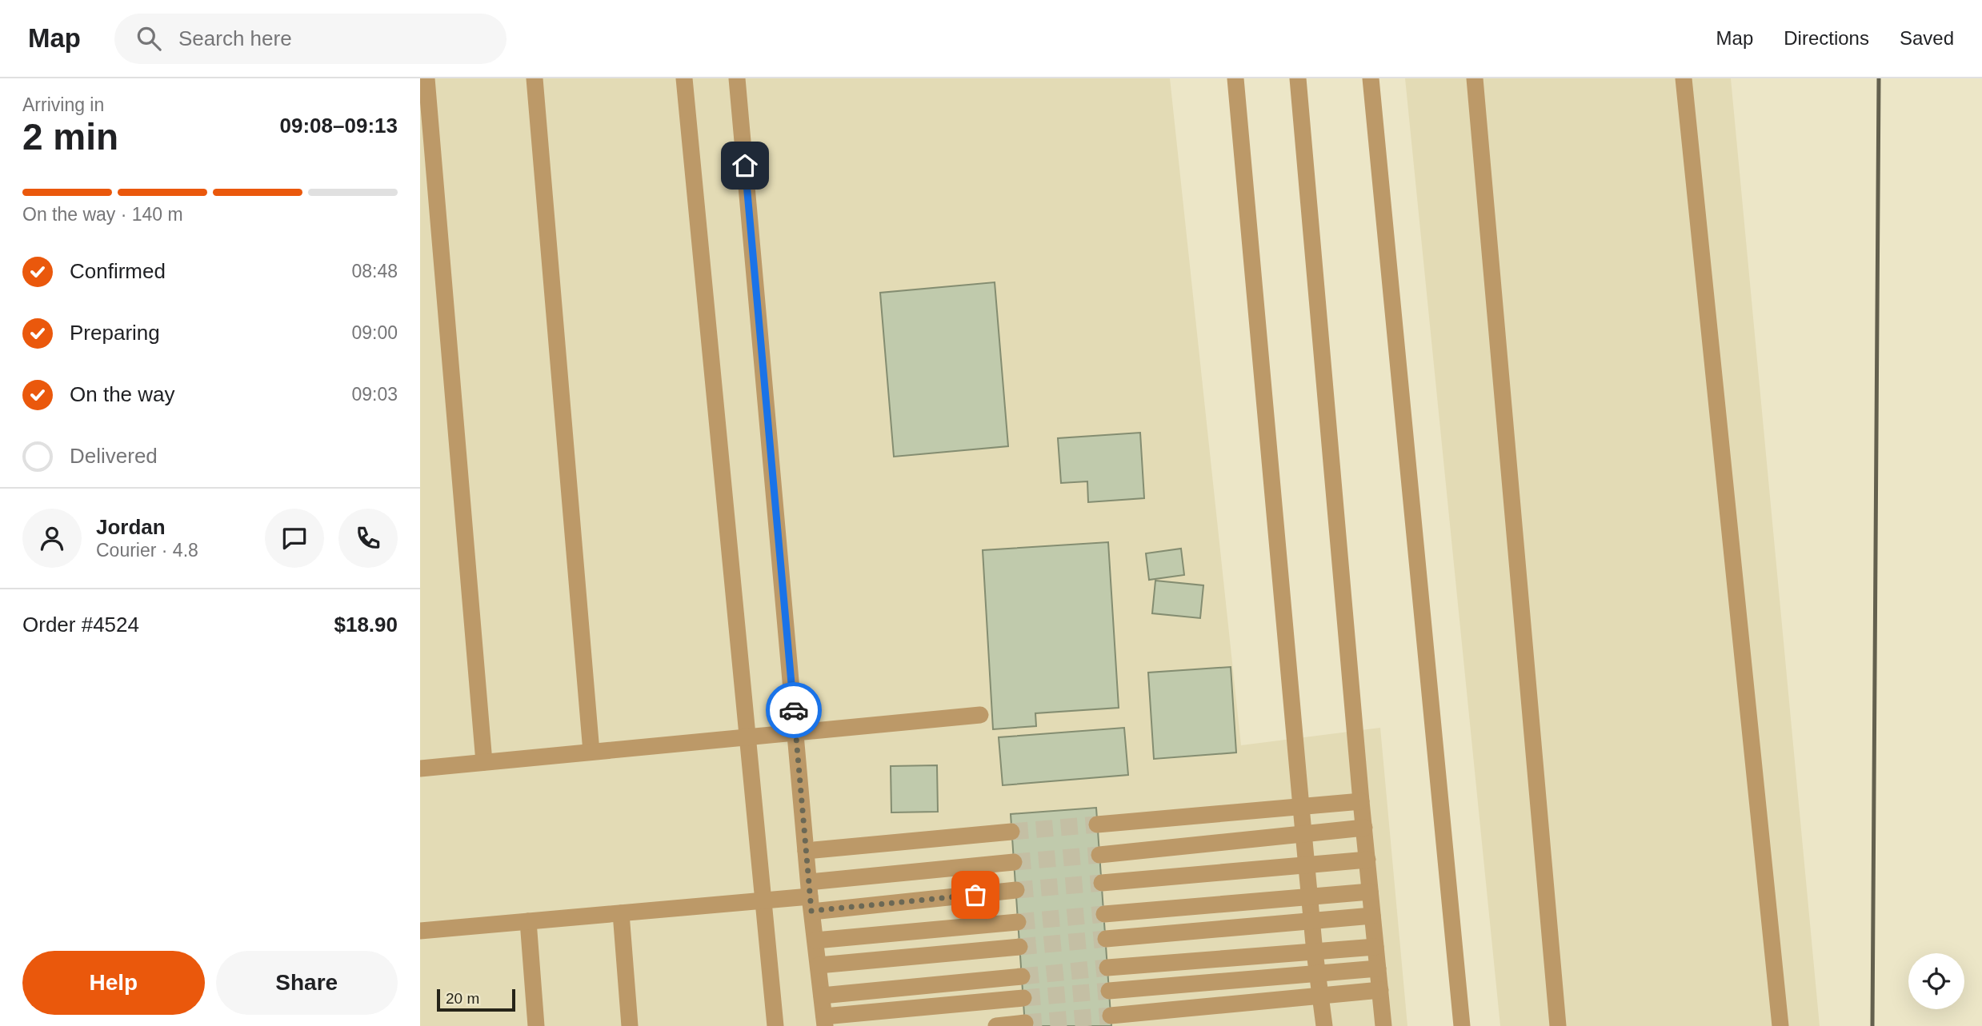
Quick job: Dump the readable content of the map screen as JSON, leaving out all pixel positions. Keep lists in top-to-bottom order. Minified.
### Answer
{"scale_bar":"20 m","page":{"header":"Map","search":"Search here","nav":["Map","Directions","Saved"],"heading":["2 min","Arriving in","09:08–09:13"],"panel":["Jordan","Courier · 4.8","Order #4524","$18.90"],"bar":"On the way · 140 m","list":[["Confirmed","08:48"],["Preparing","09:00"],["On the way","09:03"],"Delivered"],"buttons":["Help","Share"],"scale":"20 m"}}
